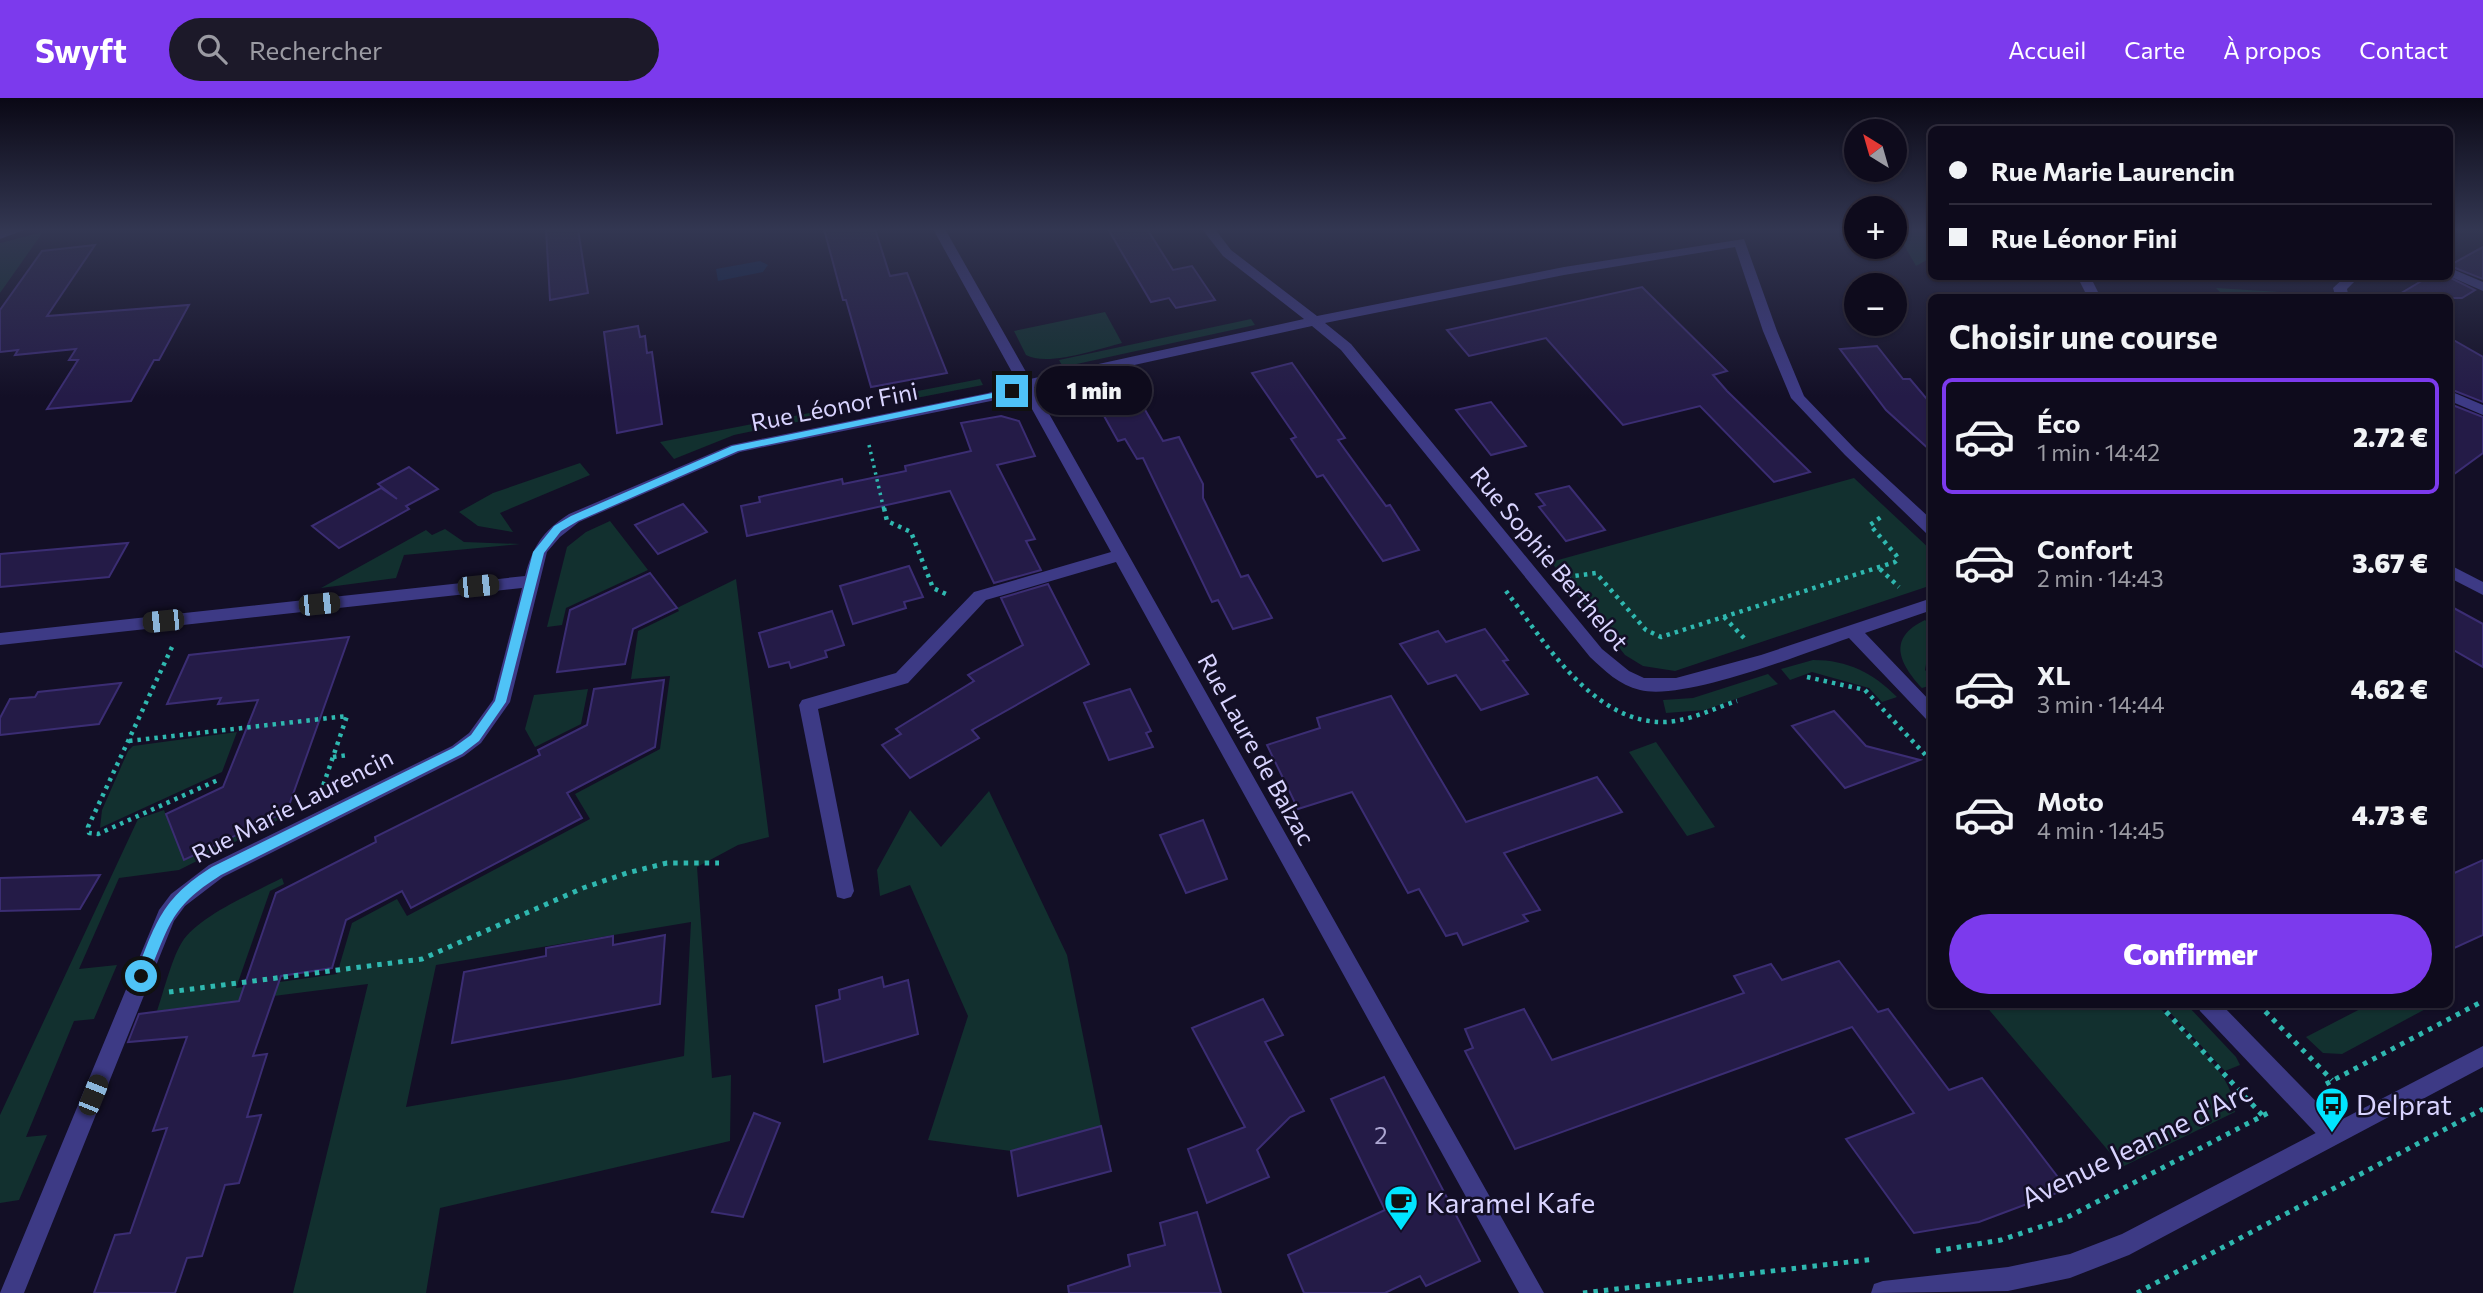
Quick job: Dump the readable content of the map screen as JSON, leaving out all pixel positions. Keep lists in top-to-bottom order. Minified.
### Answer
{"streets":{"street":["Rue Léonor Fini","Rue Sophie Berthelot","Rue Laure de Balzac","Rue Marie Laurencin"],"path":["Avenue Jeanne d'Arc"]},"crossings":[["Rue Léonor Fini","Rue Sophie Berthelot"],["Rue Léonor Fini","Rue Laure de Balzac"],["Rue Léonor Fini","Rue Marie Laurencin"]],"places":{"bus stop":["Delprat"],"cafe":["Karamel Kafe"]},"house_numbers":["2"],"north":"top left","page":{"header":"Swyft","search":"Rechercher","nav":["Accueil","Carte","À propos","Contact"],"map_buttons":["+","−"],"banner":["Rue Marie Laurencin","Rue Léonor Fini"],"heading":"Choisir une course","bubble":"1 min","list":[{"name":"Éco","note":"1 min · 14:42","value":"2.72 €"},{"name":"Confort","note":"2 min · 14:43","value":"3.67 €"},{"name":"XL","note":"3 min · 14:44","value":"4.62 €"},{"name":"Moto","note":"4 min · 14:45","value":"4.73 €"}],"buttons":"Confirmer"}}
